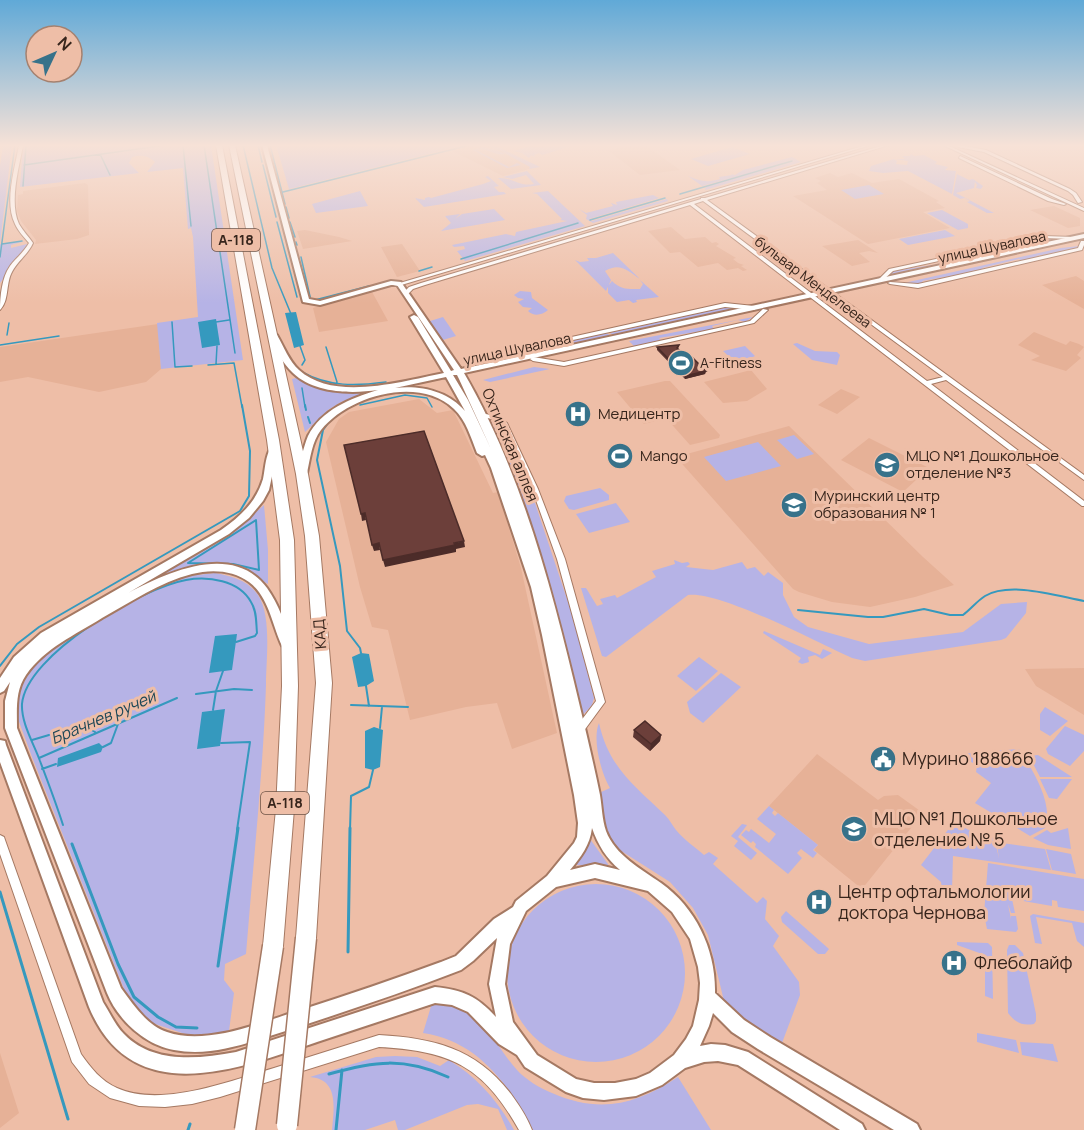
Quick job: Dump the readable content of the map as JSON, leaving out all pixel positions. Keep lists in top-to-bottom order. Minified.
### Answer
{"streets":{"highway":["А-118","КАД"],"street":["улица Шувалова","бульвар Менделеева","Охтинская аллея"]},"crossings":[["улица Шувалова","бульвар Менделеева"],["улица Шувалова","Охтинская аллея"]],"water":["Брачнев ручей"],"places":{"sports":["A-Fitness","Mango"],"hospital":["Медицентр","Центр офтальмологии доктора Чернова","Флеболайф"],"school or university":["МЦО №1 Дошкольное отделение №3","Муринский центр образования № 1","МЦО №1 Дошкольное отделение № 5"],"public building":["Мурино 188666"]},"north":"top right"}
